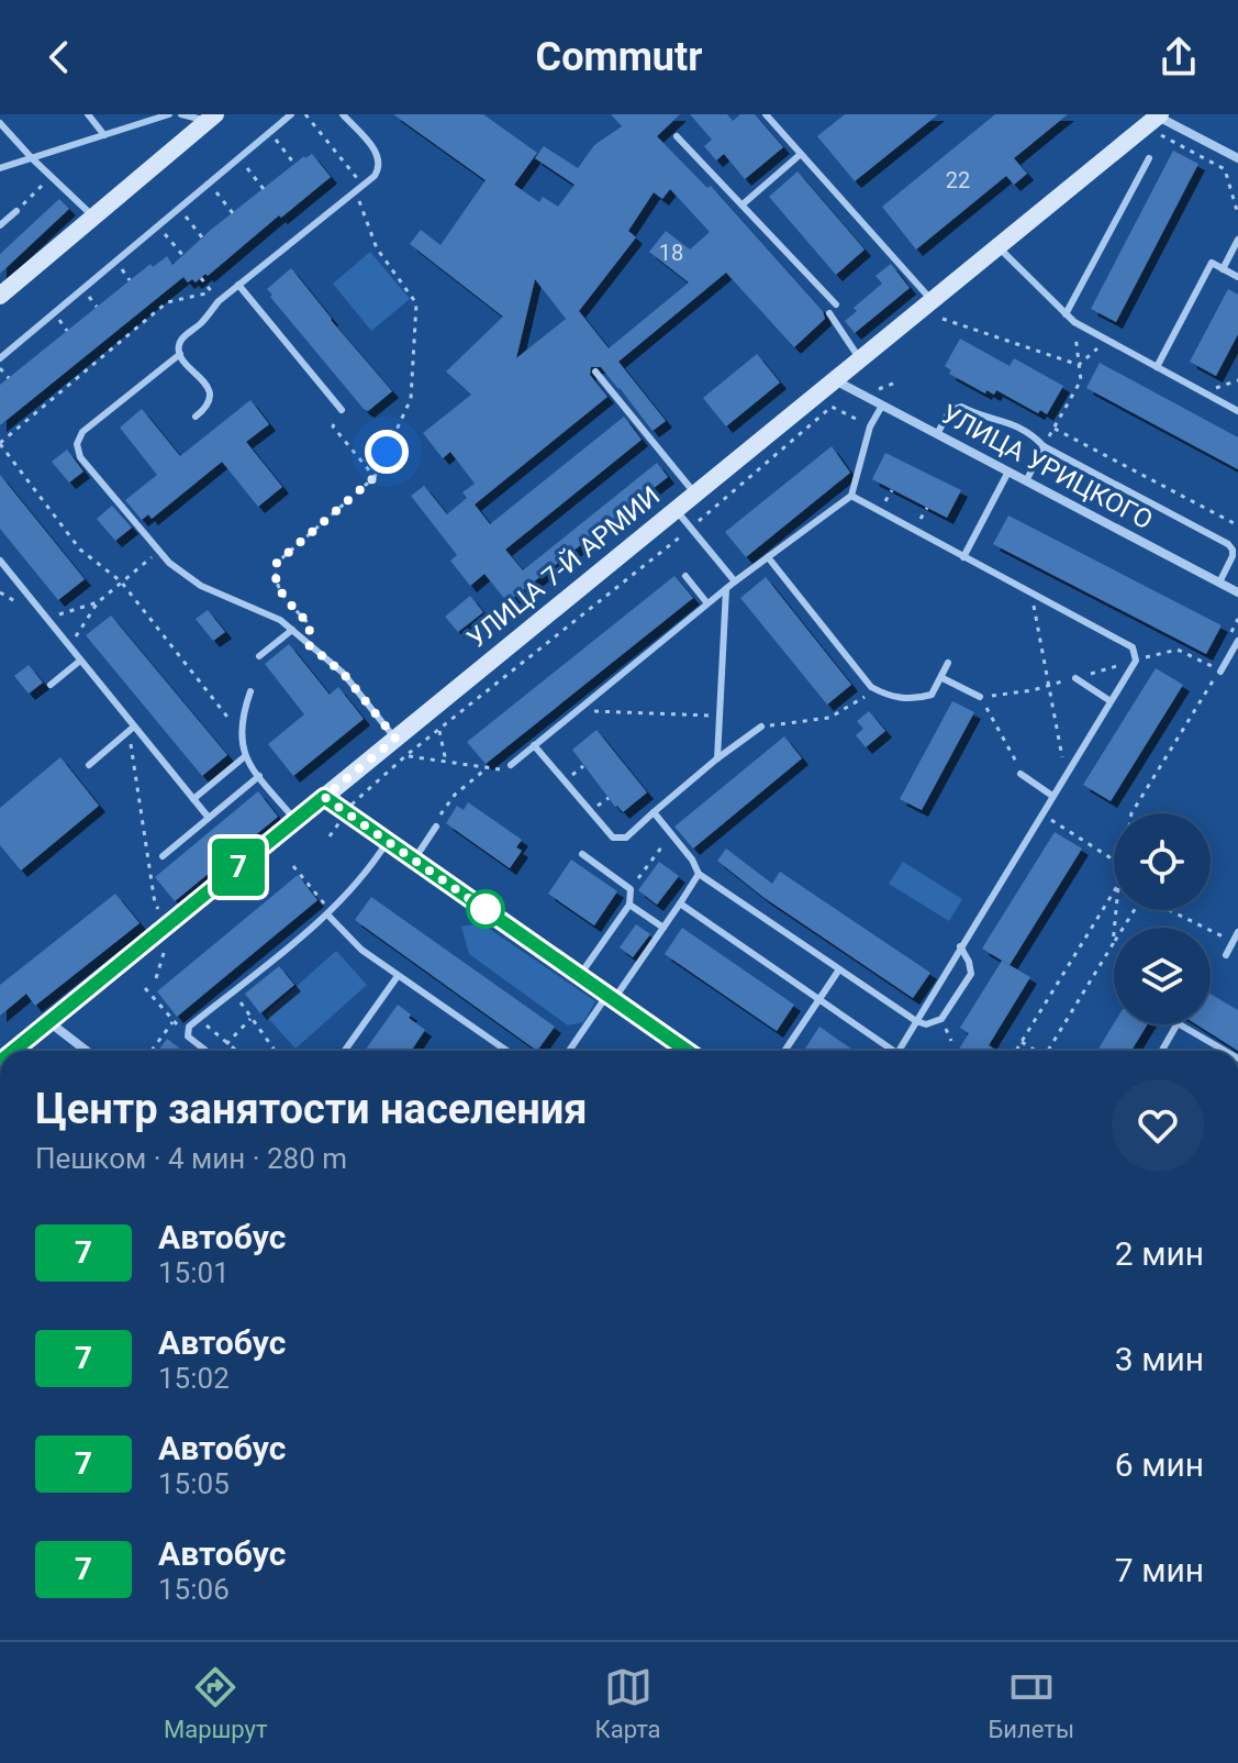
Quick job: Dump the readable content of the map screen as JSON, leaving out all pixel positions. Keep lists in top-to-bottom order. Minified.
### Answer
{"streets":{"street":["УЛИЦА УРИЦКОГО","УЛИЦА 7-Й АРМИИ"]},"crossings":[["УЛИЦА УРИЦКОГО","УЛИЦА 7-Й АРМИИ"]],"lines":["bus line 7"],"house_numbers":["22","18"],"page":{"header":"Commutr","on_map":"7","heading":["Центр занятости населения","Пешком · 4 мин · 280 m"],"list":[{"mark":"7","name":"Автобус","note":"15:01","value":"2 мин"},{"mark":"7","name":"Автобус","note":"15:02","value":"3 мин"},{"mark":"7","name":"Автобус","note":"15:05","value":"6 мин"},{"mark":"7","name":"Автобус","note":"15:06","value":"7 мин"}],"tabs":["Маршрут","Карта","Билеты"]}}
